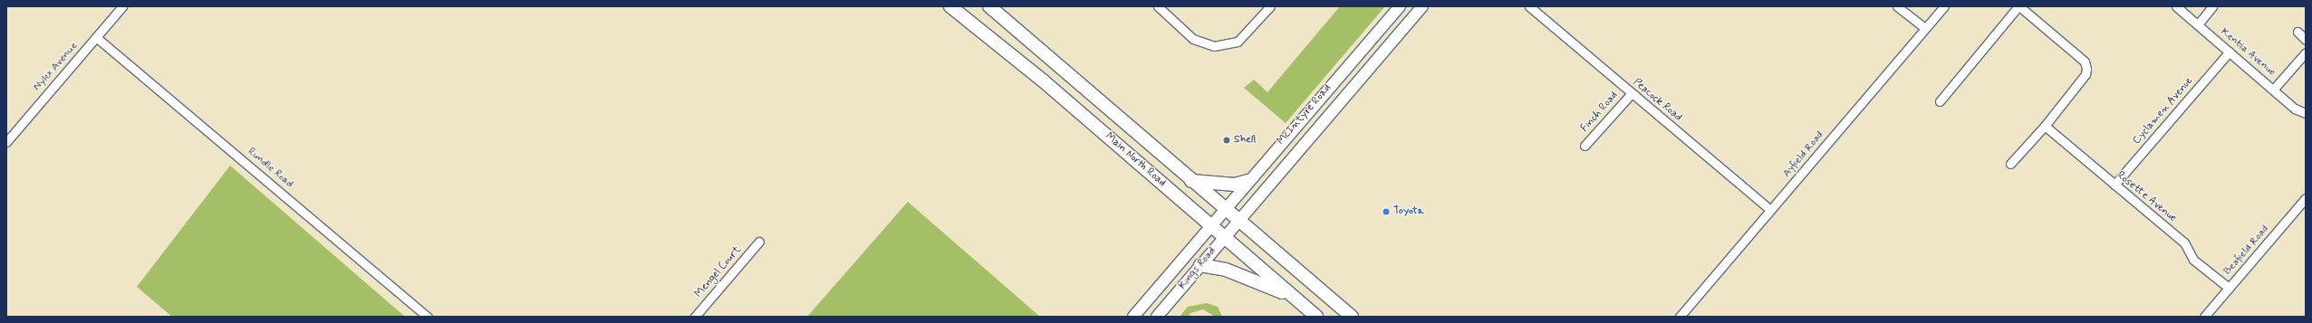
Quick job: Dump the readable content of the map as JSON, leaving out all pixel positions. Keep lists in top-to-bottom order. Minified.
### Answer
{"streets":{"highway":["Main North Road"],"main road":["McIntyre Road","Kings Road"],"street":["Kentia Avenue","Nylex Avenue","Peacock Road","Cyclamen Avenue","Finch Road","Ayfield Road","Rundle Road","Rosette Avenue","Beafield Road","Mengel Court"]},"crossings":[["Kentia Avenue","Cyclamen Avenue"],["Nylex Avenue","Rundle Road"],["Peacock Road","Finch Road"],["Peacock Road","Ayfield Road"],["Cyclamen Avenue","Rosette Avenue"],["McIntyre Road","Main North Road"],["McIntyre Road","Kings Road"],["Main North Road","Kings Road"],["Rosette Avenue","Beafield Road"]],"places":["Shell","Toyota"]}
